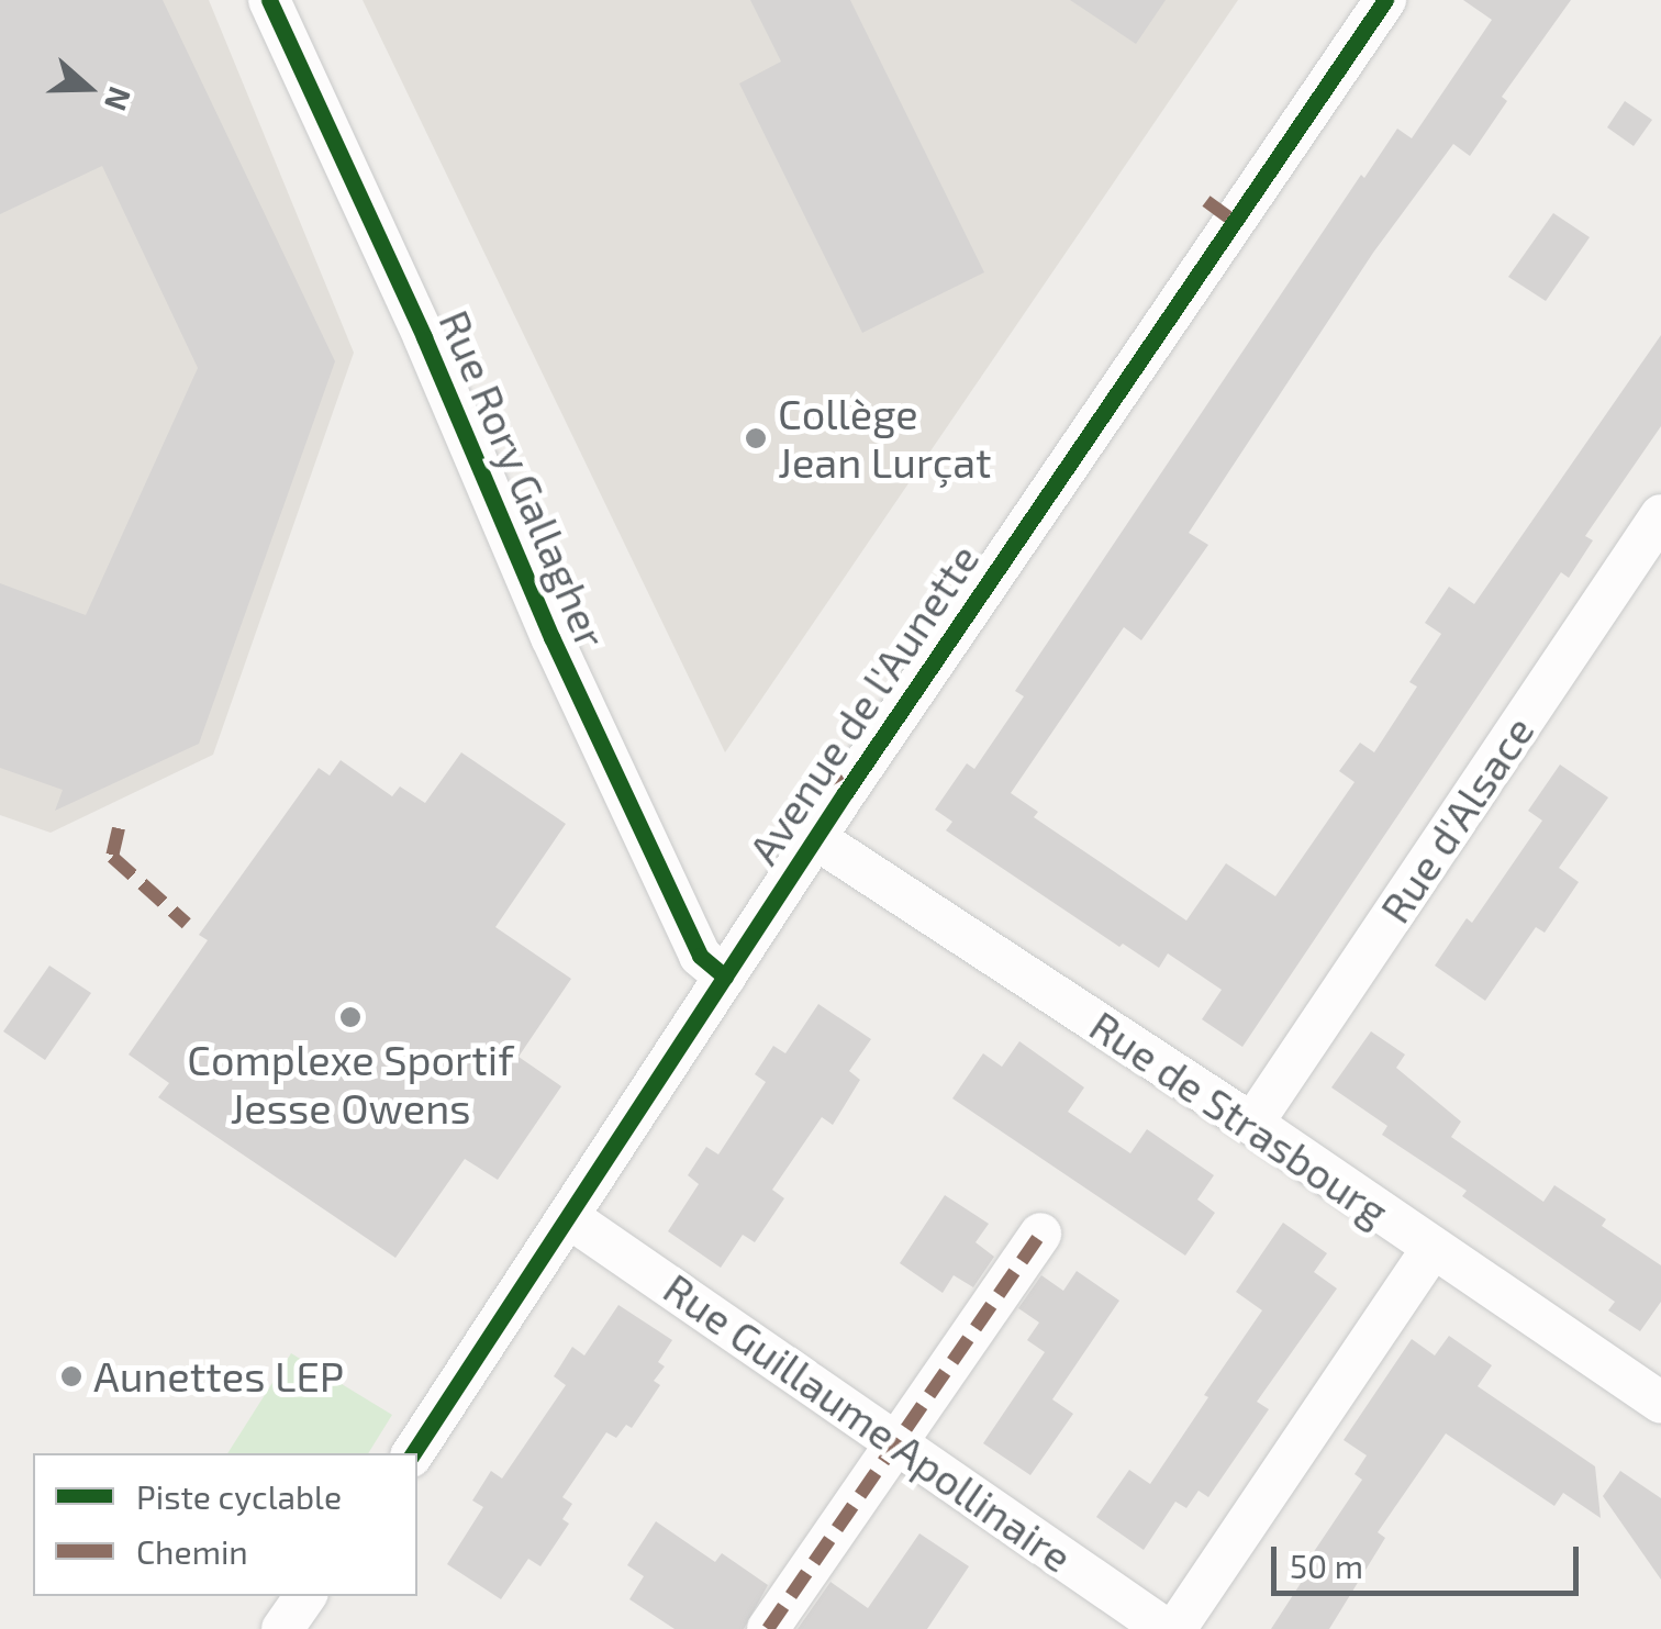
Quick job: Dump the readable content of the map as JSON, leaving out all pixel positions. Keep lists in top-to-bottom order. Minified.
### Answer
{"streets":{"street":["Rue Rory Gallagher","Avenue de l'Aunette","Rue d'Alsace","Rue de Strasbourg","Rue Guillaume Apollinaire"]},"crossings":[["Rue Rory Gallagher","Avenue de l'Aunette"],["Avenue de l'Aunette","Rue de Strasbourg"],["Avenue de l'Aunette","Rue Guillaume Apollinaire"],["Rue d'Alsace","Rue de Strasbourg"]],"places":["Collège Jean Lurçat","Complexe Sportif Jesse Owens","Aunettes LEP"],"legend":["Piste cyclable","Chemin"],"scale_bar":"50 m","north":"right"}
